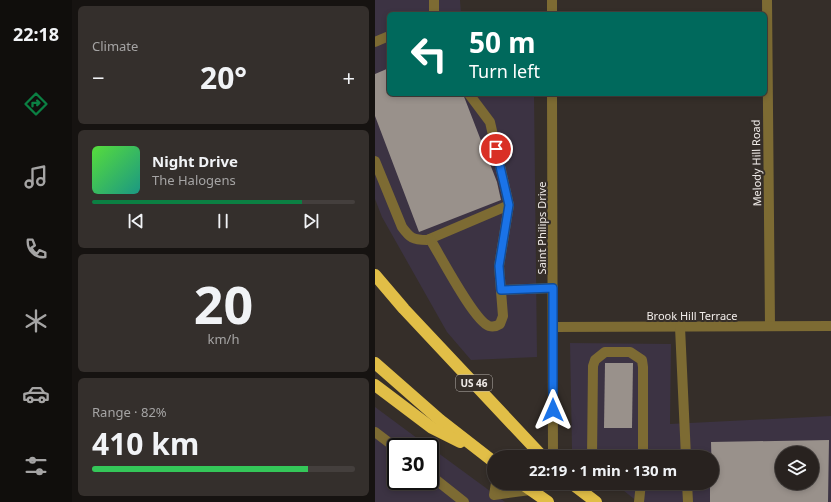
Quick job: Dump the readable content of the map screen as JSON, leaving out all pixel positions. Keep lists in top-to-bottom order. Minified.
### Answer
{"streets":{"highway":["US 46"],"street":["Melody Hill Road","Saint Philips Drive","Brook Hill Terrace"]},"crossings":[["Melody Hill Road","Brook Hill Terrace"],["Saint Philips Drive","Brook Hill Terrace"]],"page":{"tabs":"22:18","tile":["Climate",["20","km/h"],["Range · 82%","410 km"]],"turn":["50 m","Turn left"],"heat":["−","20°","+"],"song":["Night Drive","The Halogens"],"limit":"30","trip":"22:19 · 1 min · 130 m"}}
